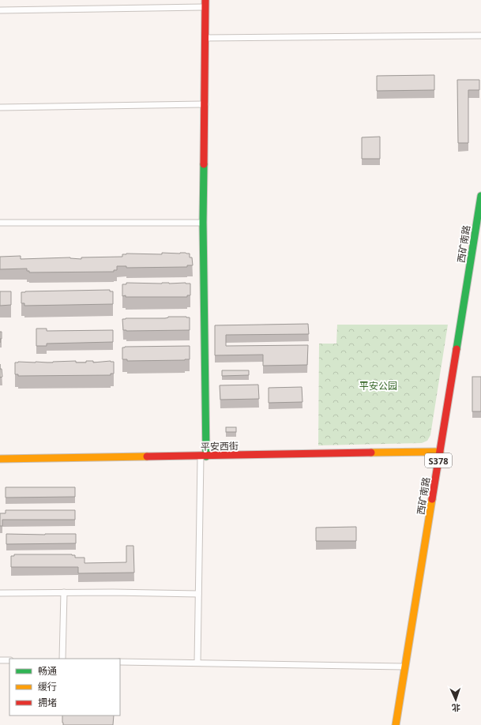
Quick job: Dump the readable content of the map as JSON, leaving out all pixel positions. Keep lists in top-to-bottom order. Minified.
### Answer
{"streets":{"street":["西矿南路","平安西街","S378"]},"crossings":[["西矿南路","平安西街"]],"parks":["平安公园"],"legend":["畅通","缓行","拥堵"],"north":"bottom"}
